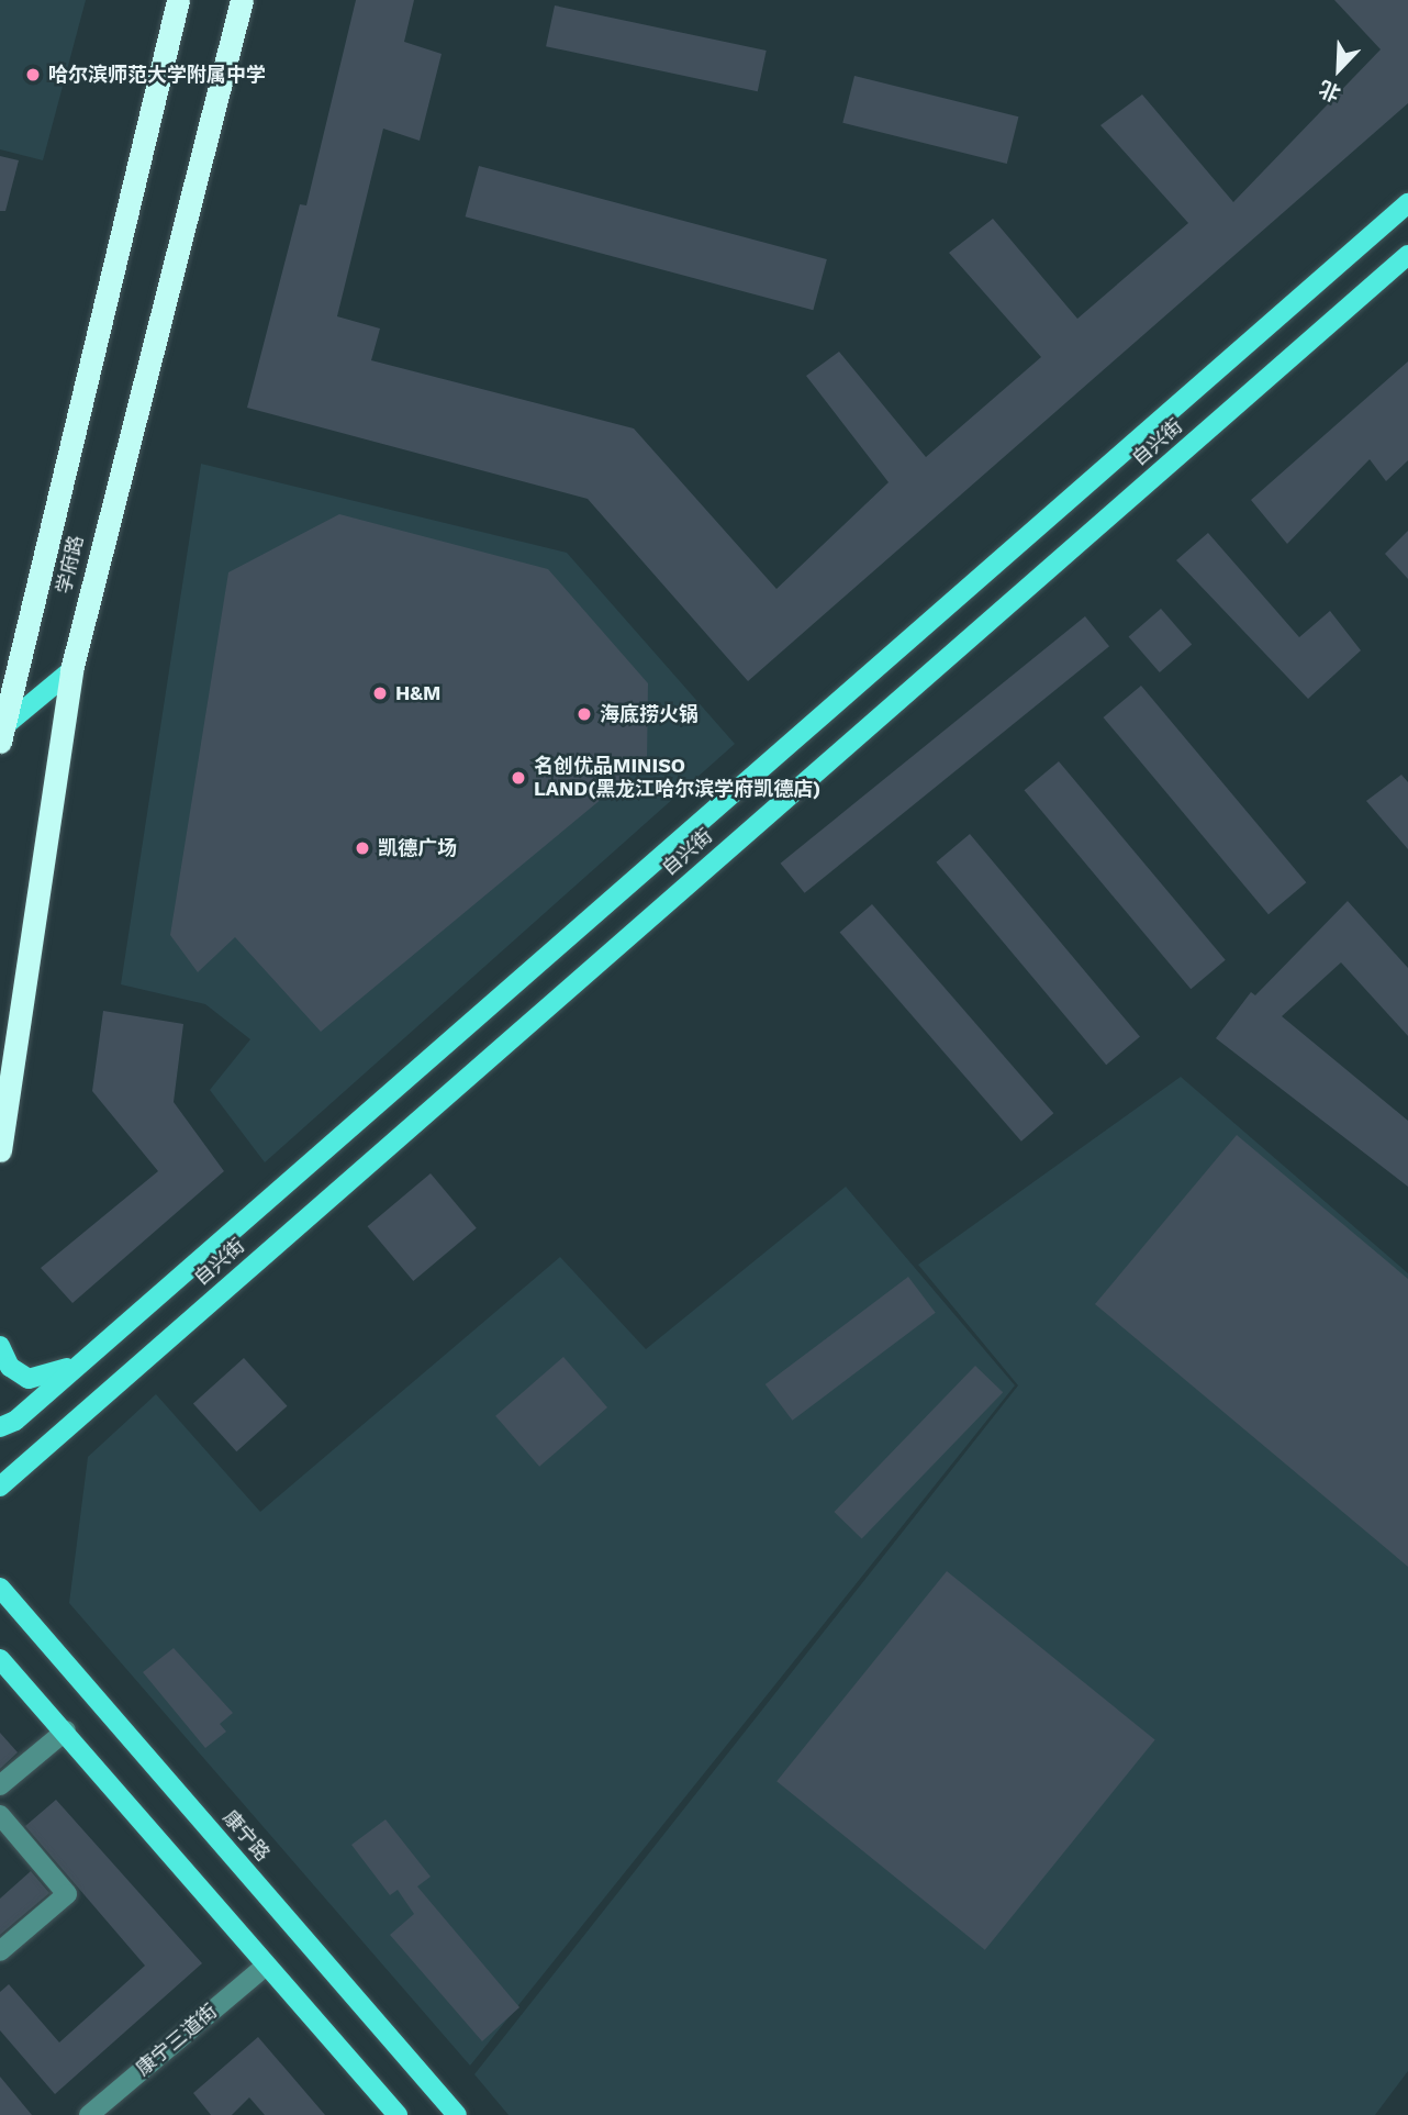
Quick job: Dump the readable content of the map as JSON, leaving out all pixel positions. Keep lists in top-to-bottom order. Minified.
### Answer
{"streets":{"highway":["学府路"],"main road":["自兴街","康宁路"],"street":["康宁三道街"]},"places":["哈尔滨师范大学附属中学","H&M","海底捞火锅","名创优品MINISO LAND(黑龙江哈尔滨学府凯德店)","凯德广场"],"north":"bottom left"}
